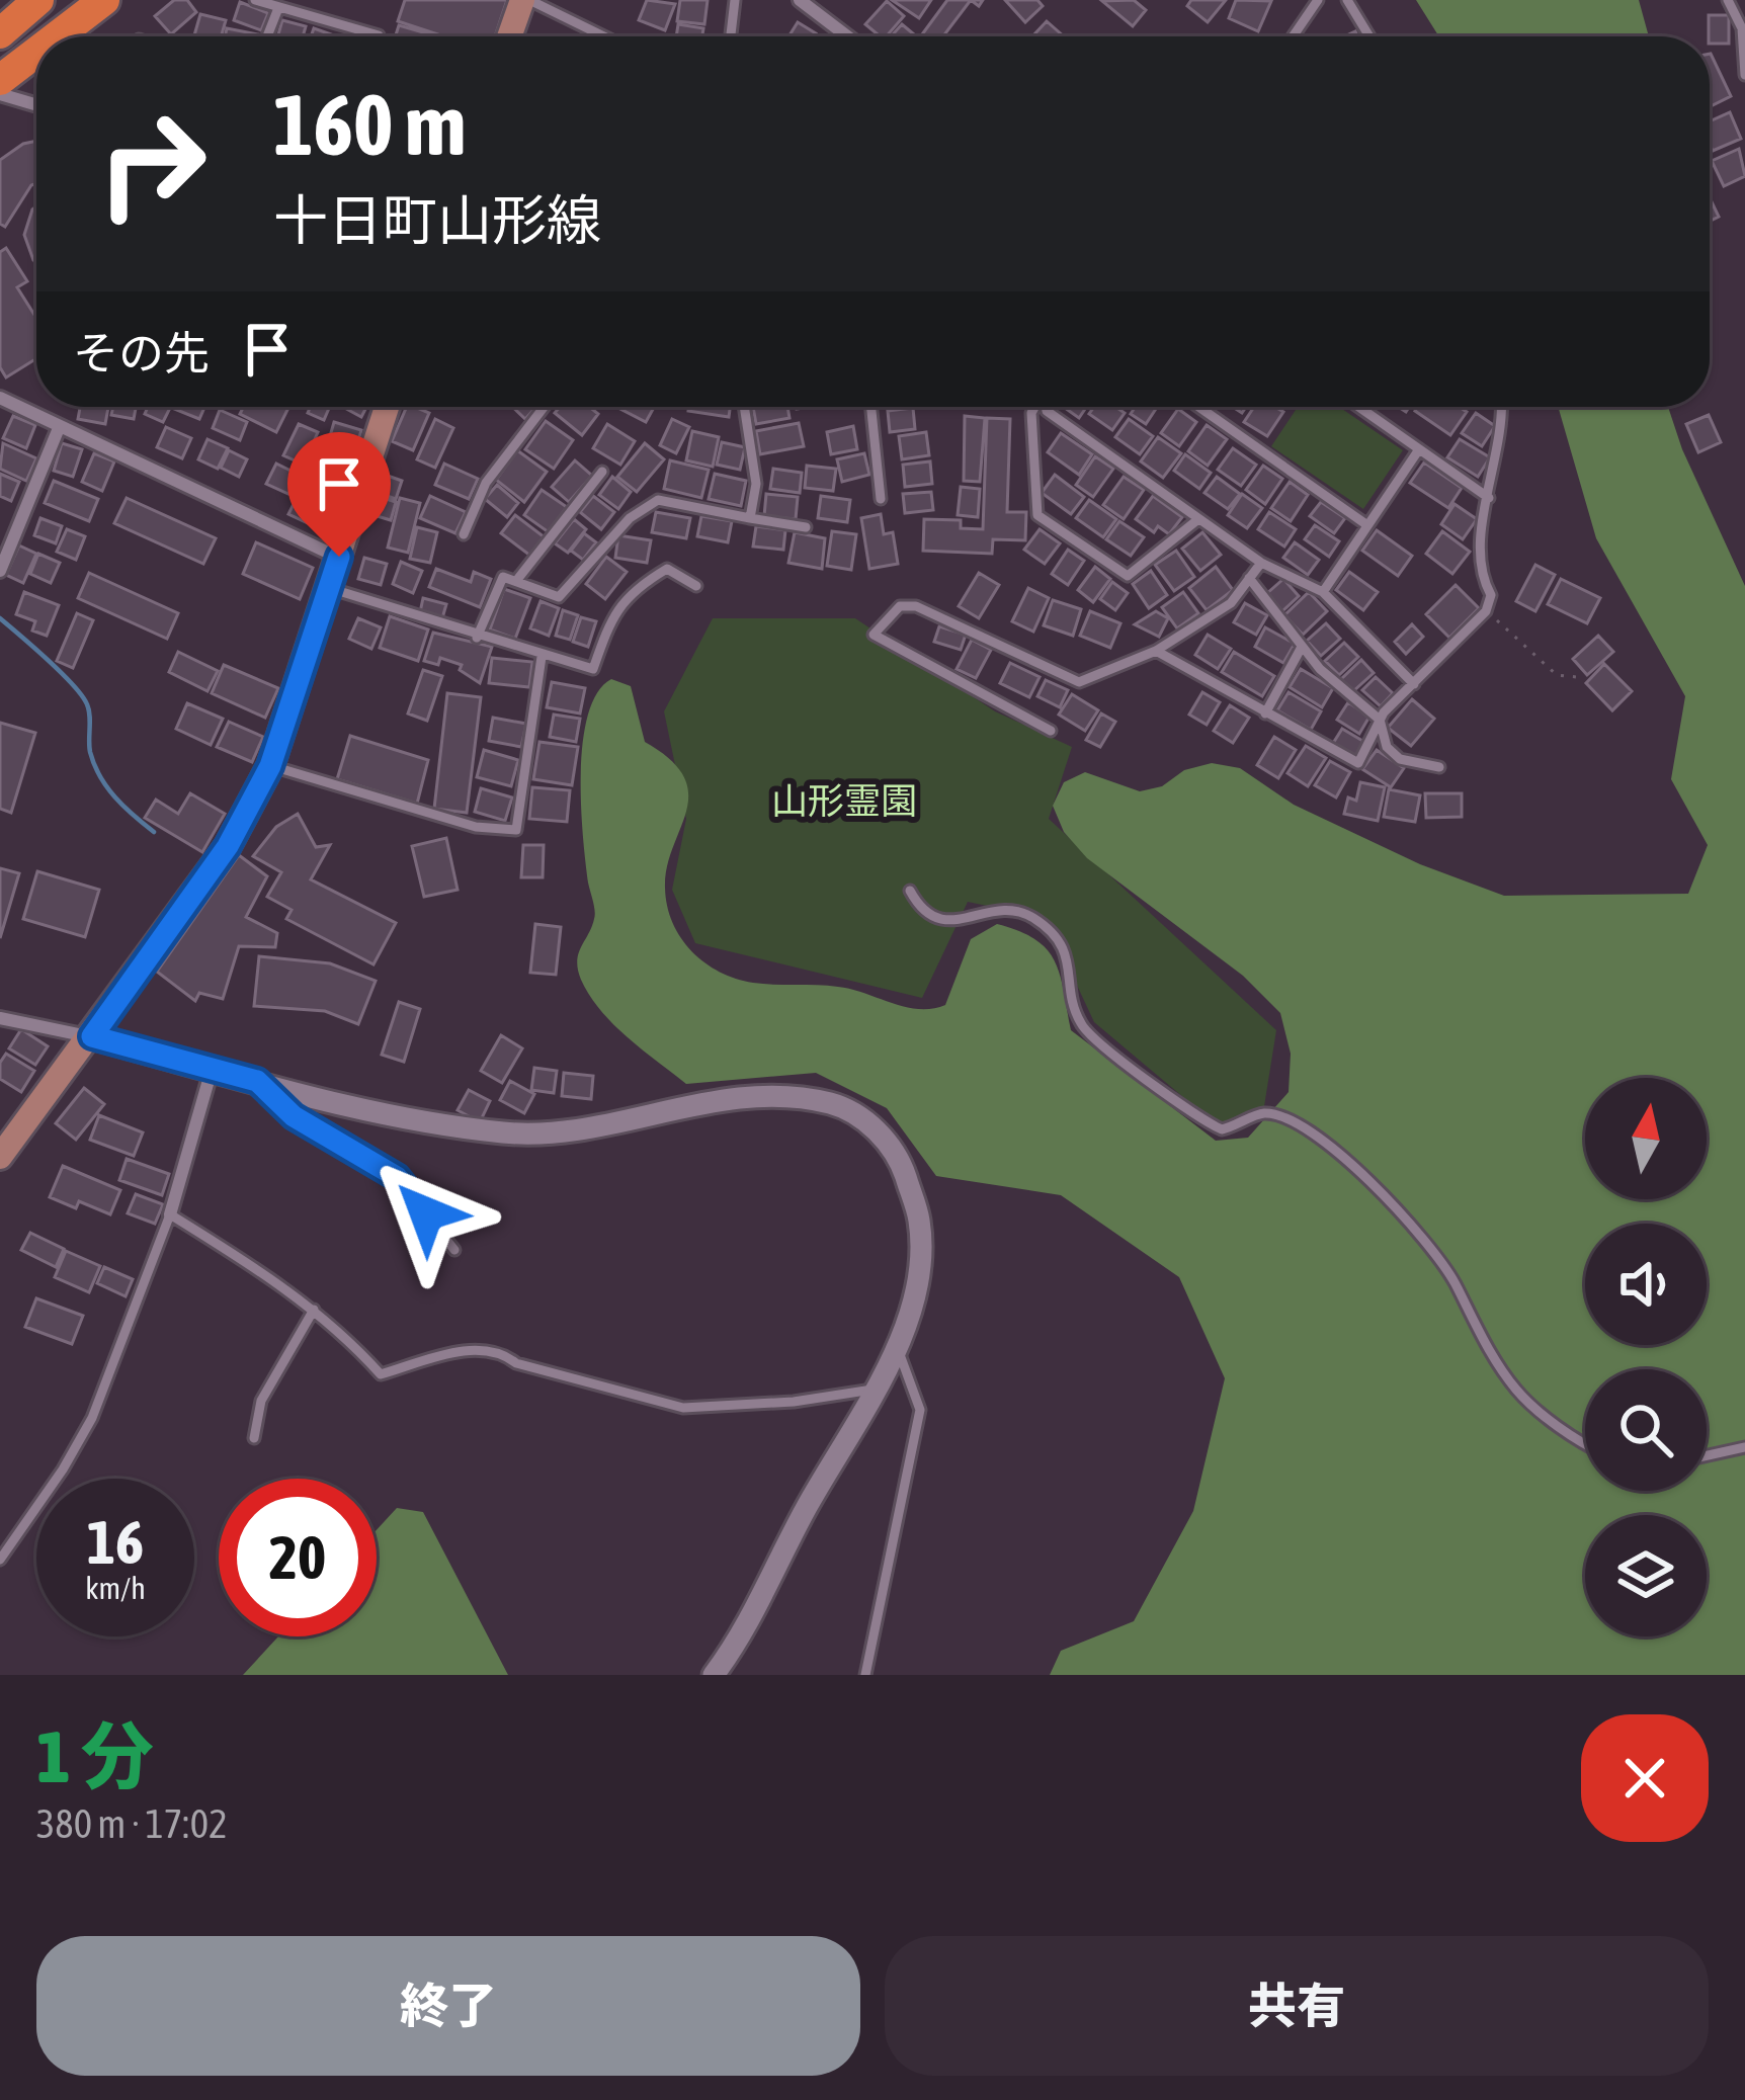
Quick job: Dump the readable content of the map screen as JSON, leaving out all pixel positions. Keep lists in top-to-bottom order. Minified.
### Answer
{"parks":["山形霊園"],"north":"top","page":{"turn":["160 m","十日町山形線"],"then":"その先","speed":"16 km/h","limit":"20","heading":["1 分","380 m · 17:02"],"buttons":["終了","共有"]}}
